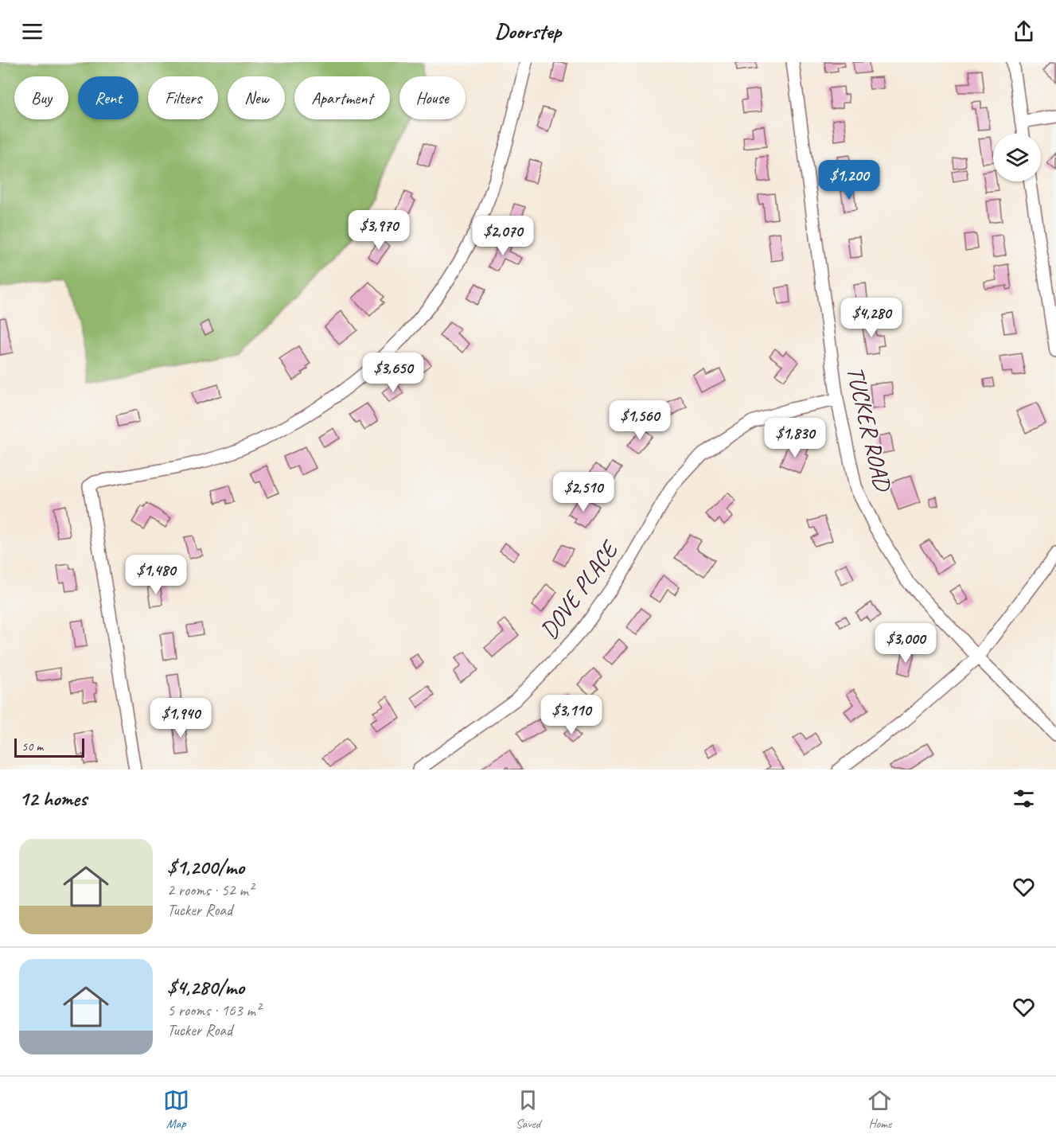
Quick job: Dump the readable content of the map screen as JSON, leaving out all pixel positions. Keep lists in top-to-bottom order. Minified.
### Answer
{"streets":{"street":["TUCKER ROAD","DOVE PLACE"]},"crossings":[["TUCKER ROAD","DOVE PLACE"]],"scale_bar":"50 m","page":{"header":"Doorstep","chip":["Buy","Rent","Filters","New","Apartment","House"],"price":["$1,200","$3,970","$2,070","$4,280","$3,650","$1,560","$1,830","$2,510","$1,480","$3,000","$3,110","$1,940"],"scale":"50 m","heading":"12 homes","list":[{"name":"$1,200/mo","note":"2 rooms · 52 m² · Tucker Road"},{"name":"$4,280/mo","note":"5 rooms · 163 m² · Tucker Road"}],"tabs":["Map","Saved","Home"]}}
